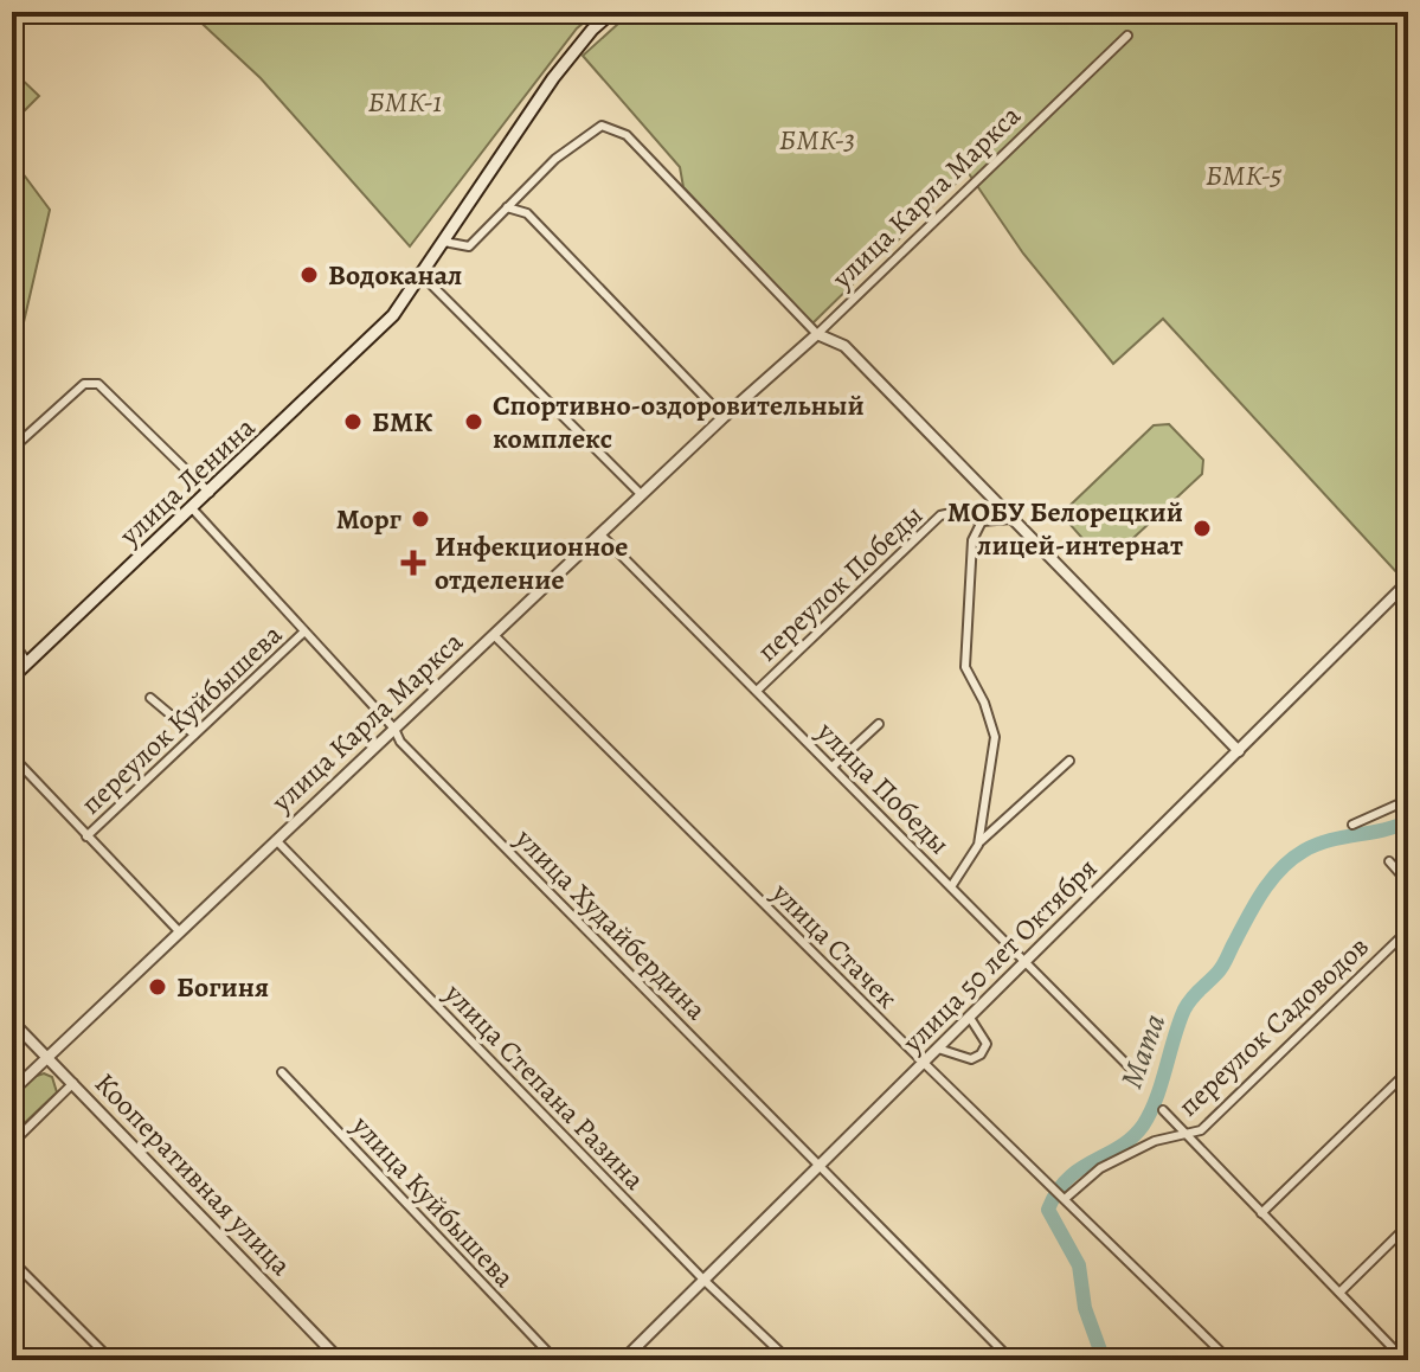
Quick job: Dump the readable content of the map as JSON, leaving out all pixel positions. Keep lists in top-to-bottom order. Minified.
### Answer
{"streets":{"main road":["улица Ленина"],"street":["улица Карла Маркса","переулок Победы","переулок Куйбышева","улица Победы","улица Худайбердина","улица Стачек","улица 50 лет Октября","переулок Садоводов","улица Степана Разина","Кооперативная улица","улица Куйбышева"]},"crossings":[["улица Карла Маркса","улица Победы"],["улица Карла Маркса","улица Худайбердина"],["улица Карла Маркса","улица Стачек"],["улица Карла Маркса","улица Степана Разина"],["улица Карла Маркса","Кооперативная улица"],["улица Ленина","улица Худайбердина"],["переулок Победы","улица Победы"],["переулок Куйбышева","улица Худайбердина"],["улица Победы","улица 50 лет Октября"],["улица Худайбердина","улица 50 лет Октября"],["улица Стачек","улица 50 лет Октября"],["улица Стачек","переулок Садоводов"],["улица 50 лет Октября","улица Степана Разина"]],"water":["Мата"],"parks":["БМК-1","БМК-3","БМК-5"],"places":{"other":["Водоканал","БМК","Спортивно-оздоровительный комплекс","Морг","МОБУ Белорецкий лицей-интернат","Богиня"],"health":["Инфекционное отделение"]}}
